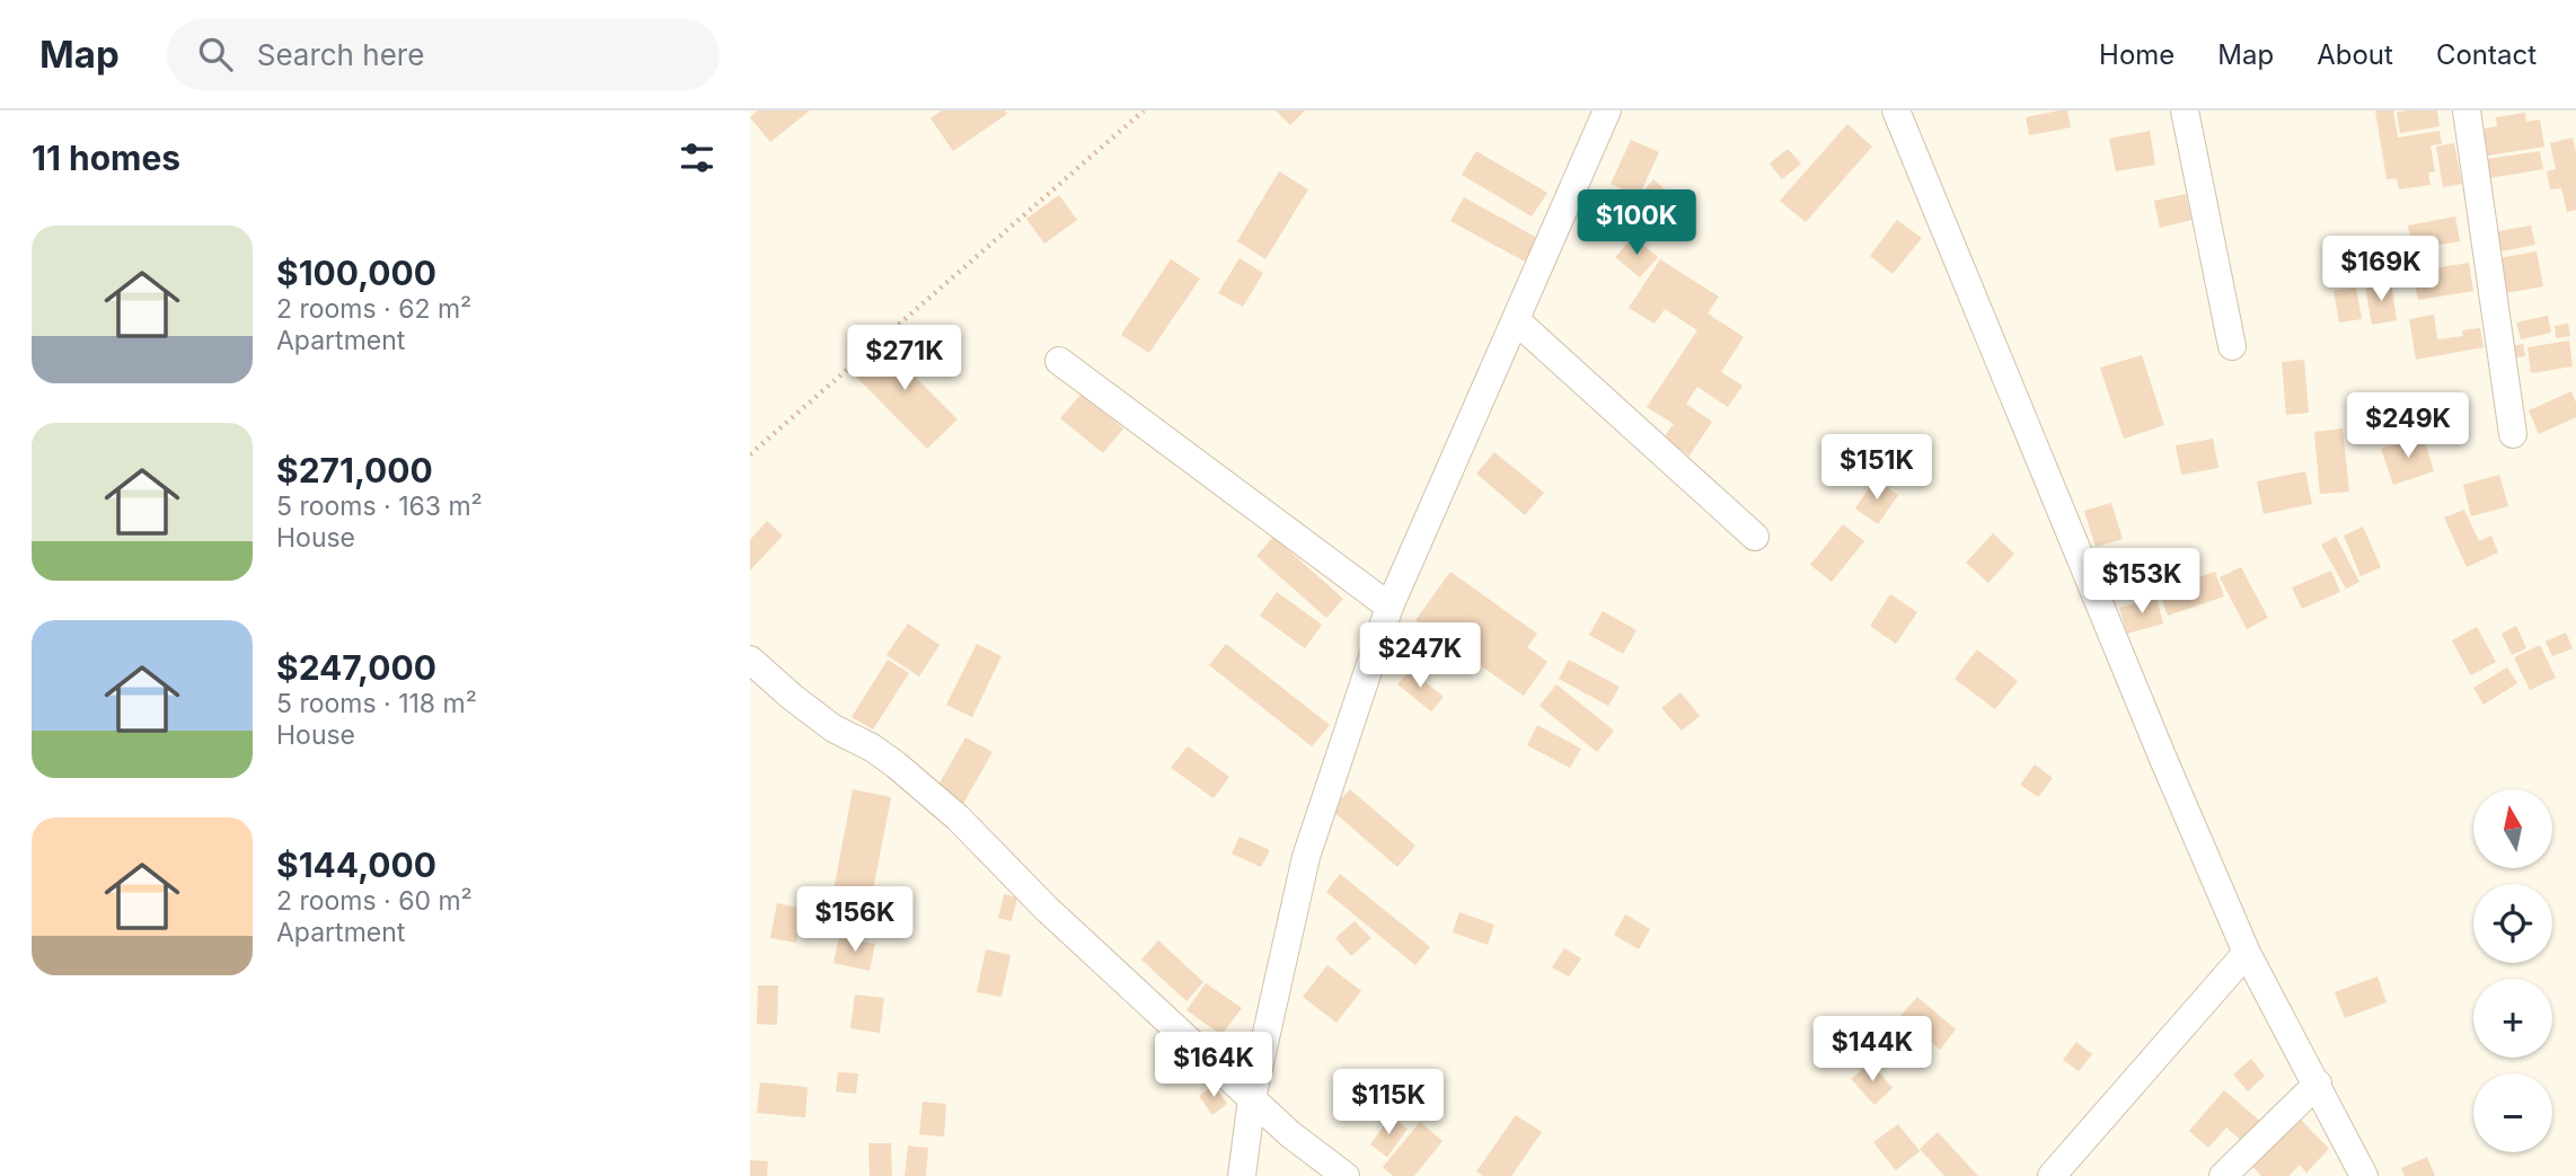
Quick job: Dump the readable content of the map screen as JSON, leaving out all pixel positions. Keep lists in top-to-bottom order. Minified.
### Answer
{"north":"top","page":{"header":"Map","search":"Search here","nav":["Home","Map","About","Contact"],"heading":"11 homes","price":["$100K","$169K","$271K","$249K","$151K","$153K","$247K","$156K","$144K","$164K","$115K"],"list":[{"name":"$100,000","note":"2 rooms · 62 m² · Apartment"},{"name":"$271,000","note":"5 rooms · 163 m² · House"},{"name":"$247,000","note":"5 rooms · 118 m² · House"},{"name":"$144,000","note":"2 rooms · 60 m² · Apartment"}],"map_buttons":["+","−"]}}
